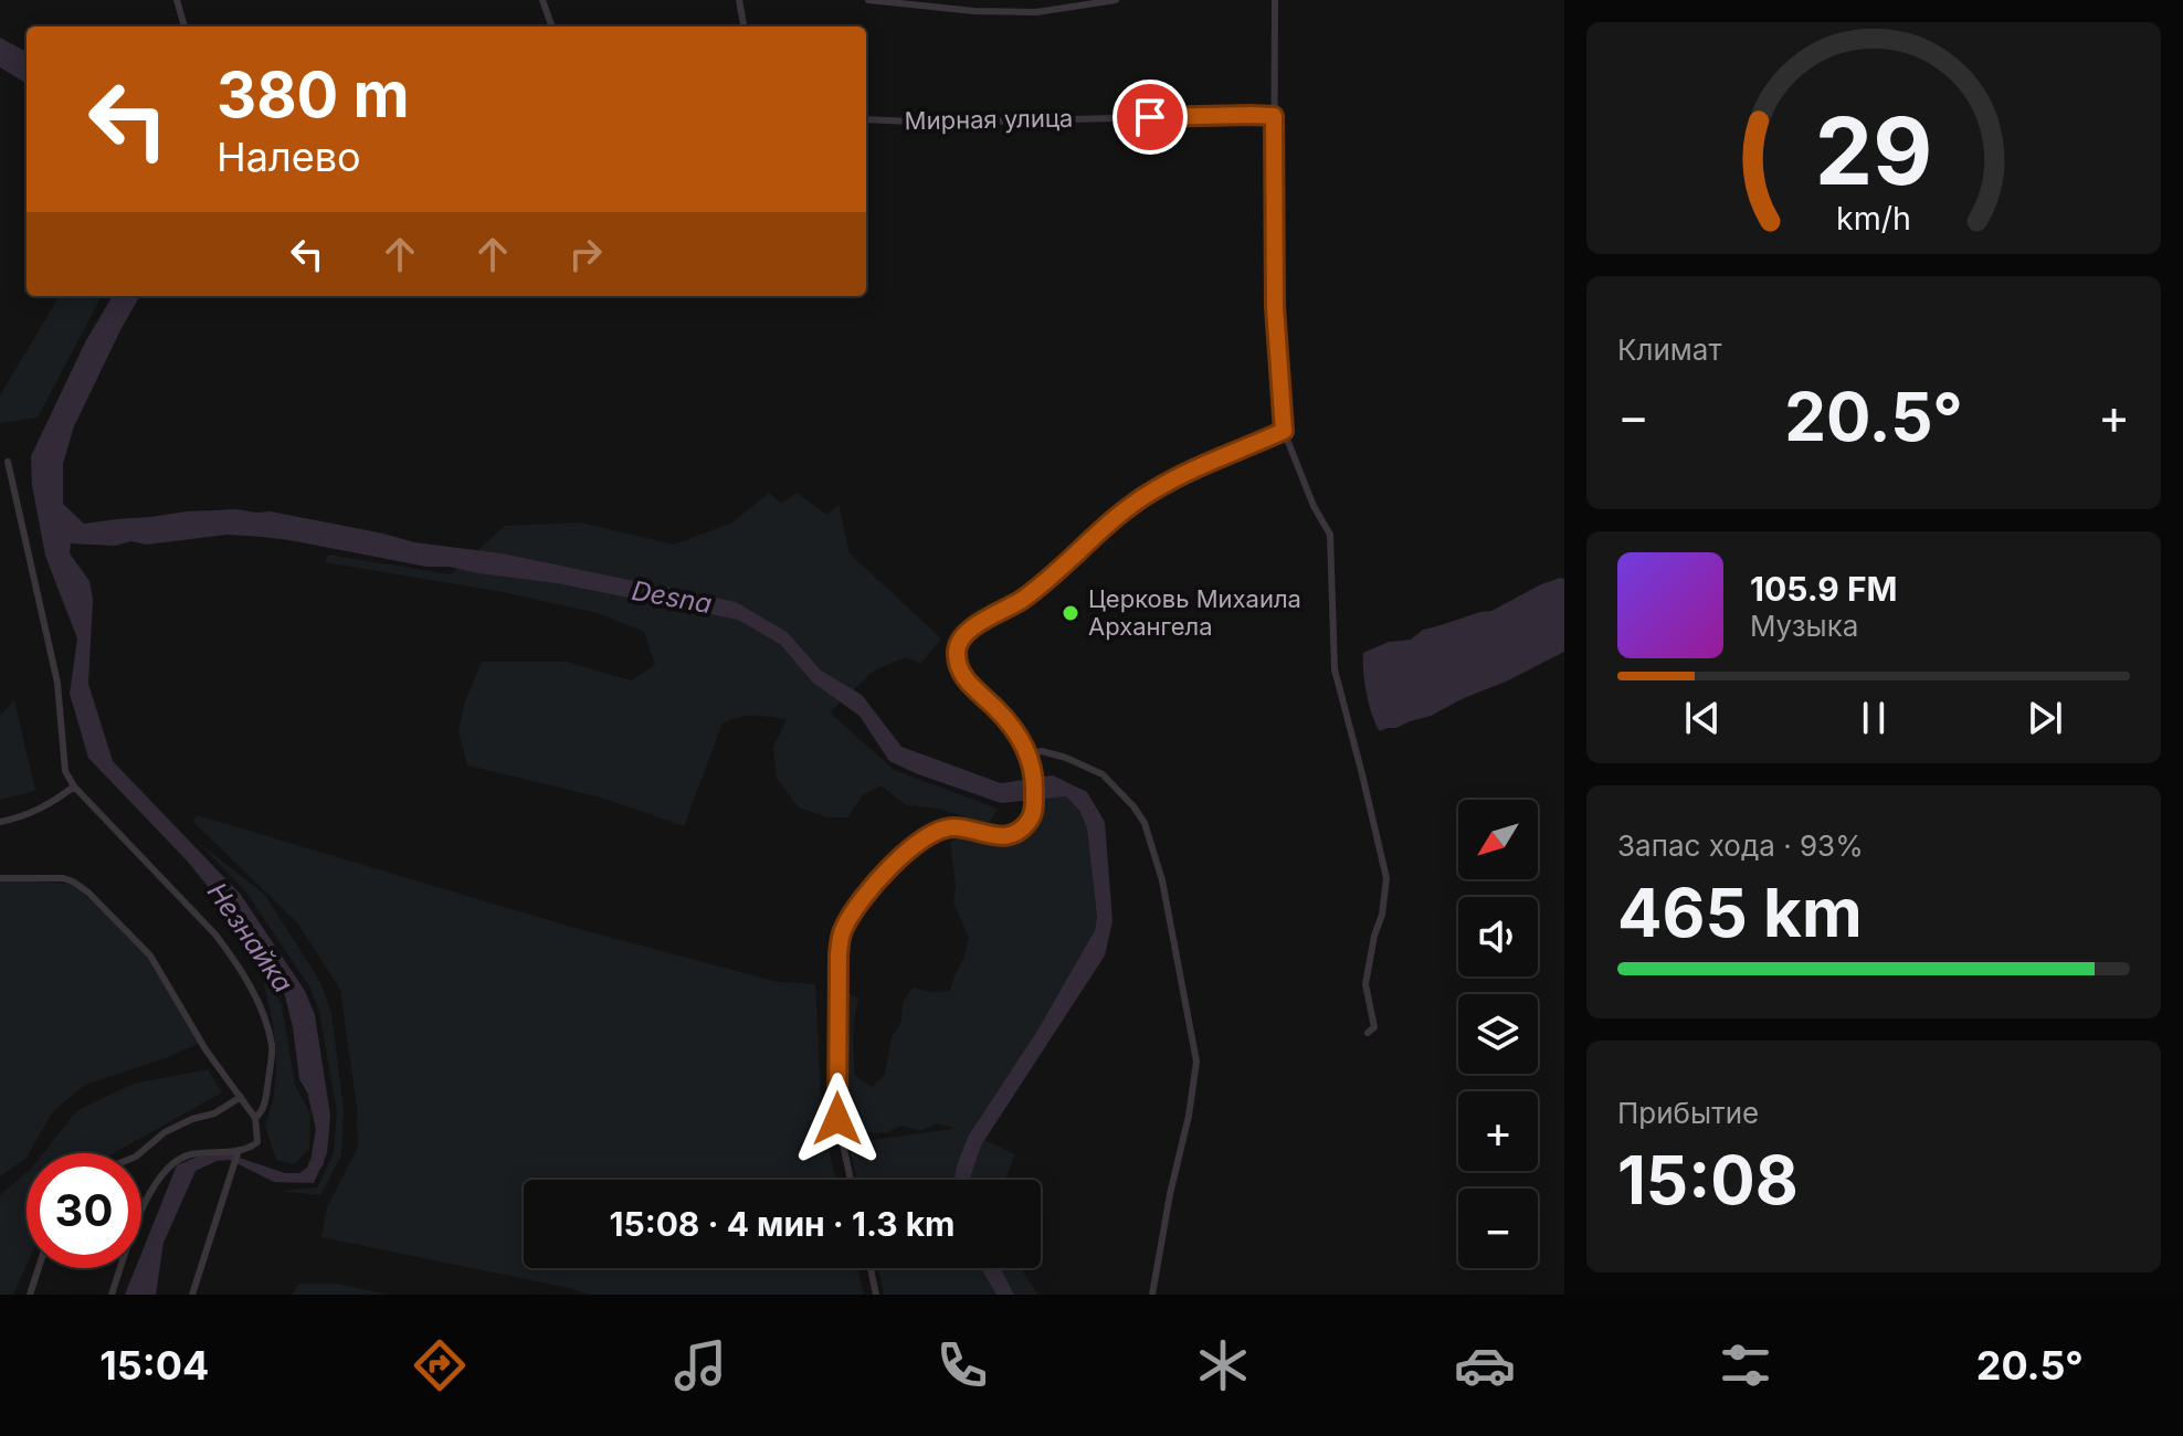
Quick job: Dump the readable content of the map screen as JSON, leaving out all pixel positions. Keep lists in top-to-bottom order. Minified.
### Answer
{"streets":{"street":["Мирная улица"]},"water":["Desna","Незнайка"],"places":["Церковь Михаила Архангела"],"north":"bottom left","page":{"turn":["380 m","Налево"],"tile":["Климат",["Запас хода · 93%","465 km"],["Прибытие","15:08"]],"heat":["−","20.5°","+"],"song":["105.9 FM","Музыка"],"map_buttons":["+","−"],"limit":"30","trip":"15:08 · 4 мин · 1.3 km","tabs":["15:04","20.5°"],"gauge":["29","km/h"]}}
